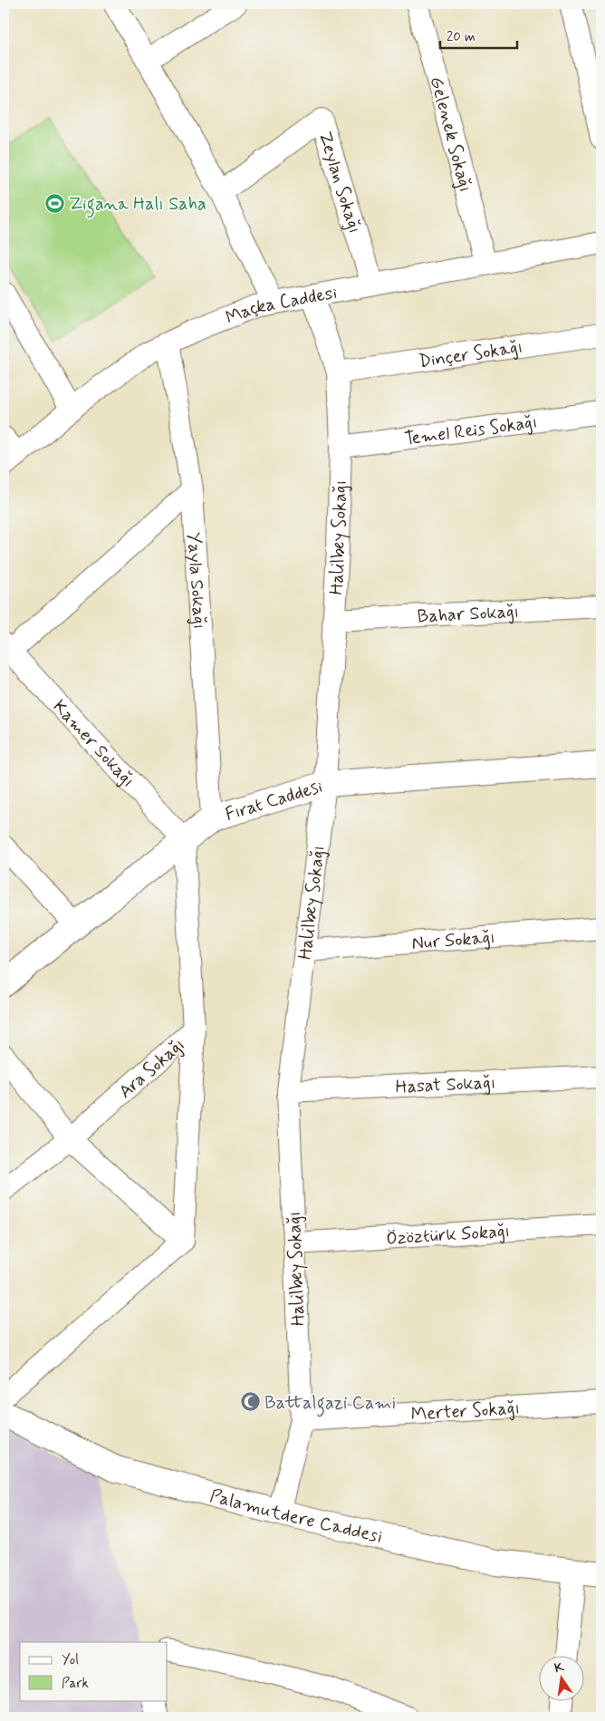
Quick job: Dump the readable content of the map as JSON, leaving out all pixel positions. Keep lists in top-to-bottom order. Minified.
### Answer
{"streets":{"street":["Gelenek Sokağı","Zeylan Sokağı","Maçka Caddesi","Dinçer Sokağı","Temel Reis Sokağı","Halilbey Sokağı","Yayla Sokağı","Bahar Sokağı","Kamer Sokağı","Fırat Caddesi","Nur Sokağı","Ara Sokağı","Hasat Sokağı","Özöztürk Sokağı","Merter Sokağı","Palamutdere Caddesi"]},"crossings":[["Gelenek Sokağı","Maçka Caddesi"],["Zeylan Sokağı","Maçka Caddesi"],["Maçka Caddesi","Halilbey Sokağı"],["Maçka Caddesi","Yayla Sokağı"],["Dinçer Sokağı","Halilbey Sokağı"],["Temel Reis Sokağı","Halilbey Sokağı"],["Halilbey Sokağı","Bahar Sokağı"],["Halilbey Sokağı","Fırat Caddesi"],["Halilbey Sokağı","Nur Sokağı"],["Halilbey Sokağı","Hasat Sokağı"],["Halilbey Sokağı","Özöztürk Sokağı"],["Halilbey Sokağı","Merter Sokağı"],["Halilbey Sokağı","Palamutdere Caddesi"],["Yayla Sokağı","Fırat Caddesi"],["Kamer Sokağı","Fırat Caddesi"],["Kamer Sokağı","Ara Sokağı"],["Fırat Caddesi","Ara Sokağı"]],"places":{"sports":["Zigana Halı Saha"],"mosque":["Battalgazi Cami"]},"legend":["Yol","Park"],"scale_bar":"20 m","north":"top"}
